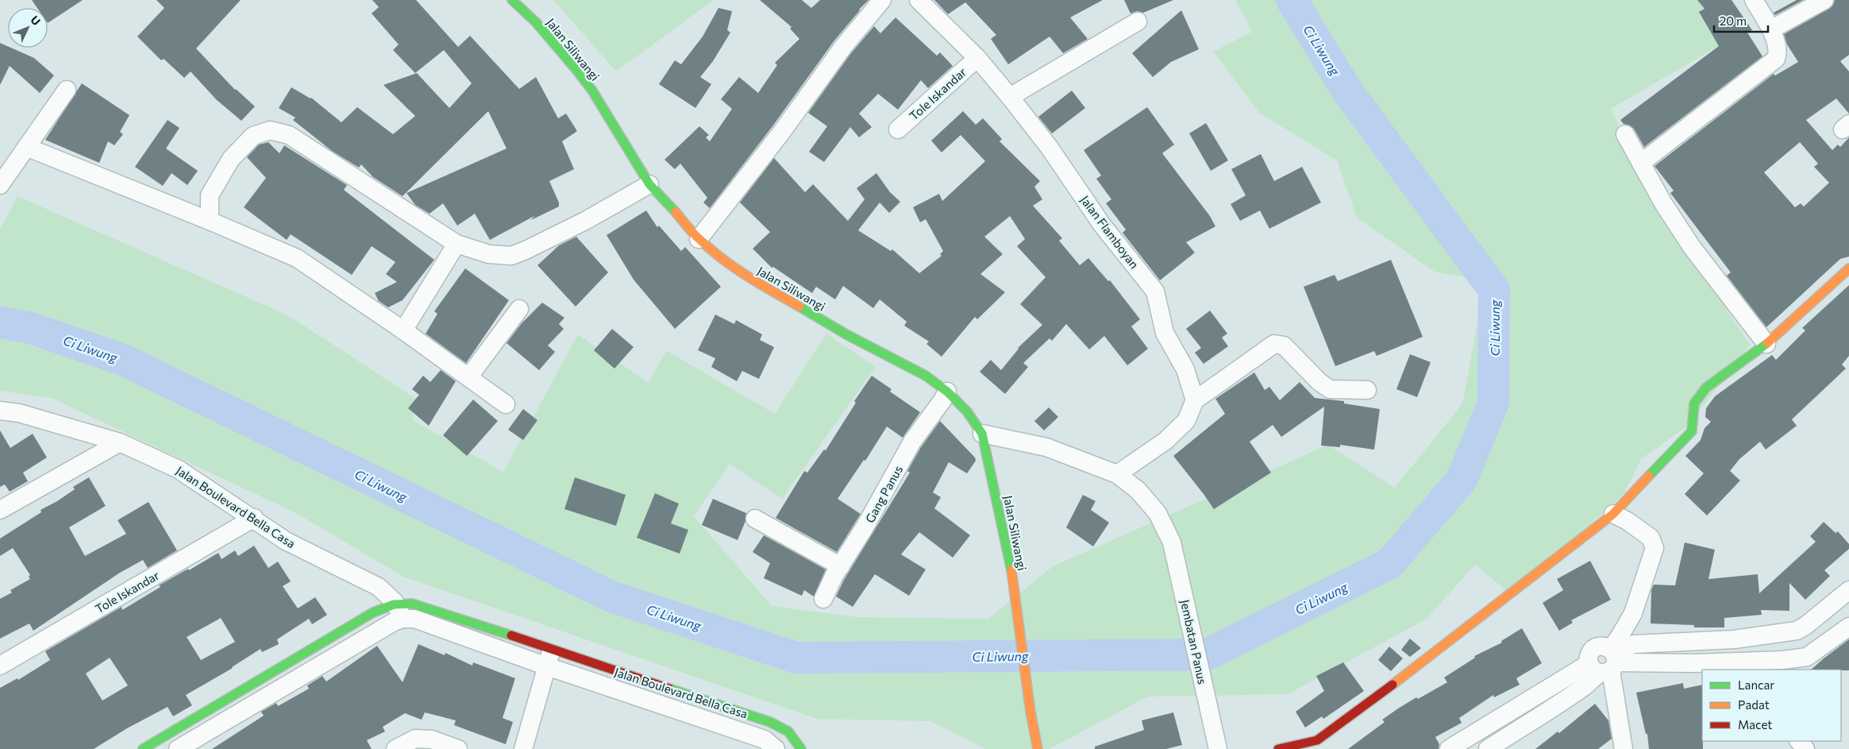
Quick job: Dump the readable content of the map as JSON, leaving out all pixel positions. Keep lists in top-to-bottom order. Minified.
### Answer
{"streets":{"street":["Jalan Siliwangi","Tole Iskandar","Jalan Flamboyan","Gang Panus","Jalan Boulevard Bella Casa","Jembatan Panus"]},"crossings":[["Jalan Siliwangi","Gang Panus"],["Jalan Siliwangi","Jembatan Panus"],["Tole Iskandar","Jalan Flamboyan"],["Tole Iskandar","Jalan Boulevard Bella Casa"]],"water":["Ci Liwung"],"legend":["Lancar","Padat","Macet"],"scale_bar":"20 m","north":"top right"}
